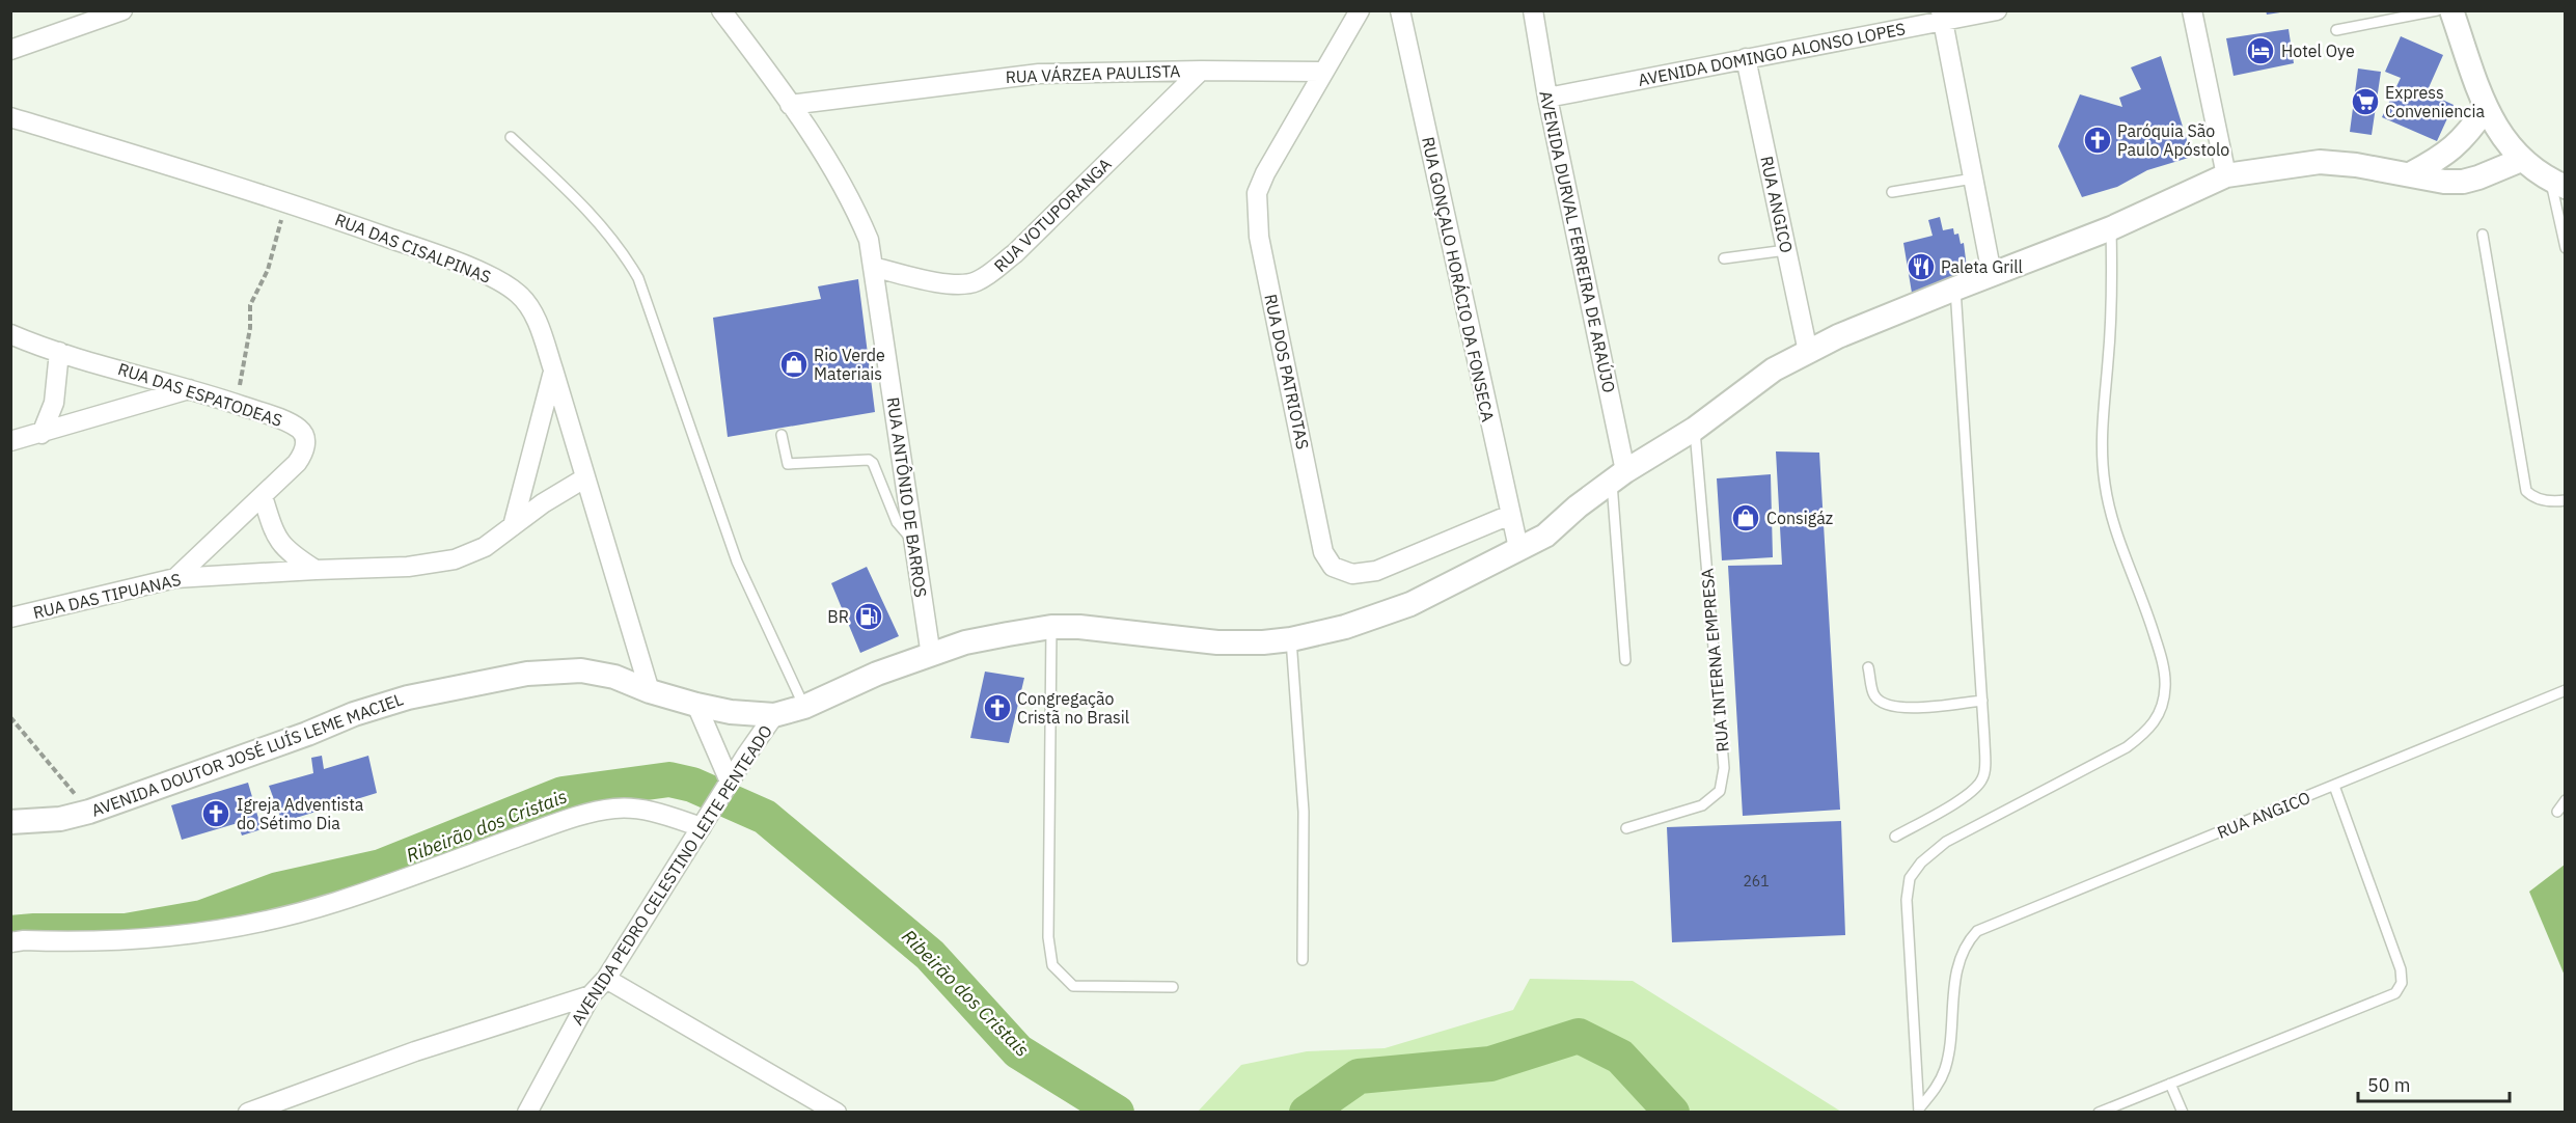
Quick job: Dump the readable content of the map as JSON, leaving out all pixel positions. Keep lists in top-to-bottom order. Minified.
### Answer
{"streets":{"street":["AVENIDA DOMINGO ALONSO LOPES","RUA VÁRZEA PAULISTA","RUA ANGICO","RUA VOTUPORANGA","AVENIDA DURVAL FERREIRA DE ARAÚJO","RUA DAS CISALPINAS","RUA GONÇALO HORÁCIO DA FONSECA","RUA DOS PATRIOTAS","RUA DAS ESPATODEAS","RUA ANTÔNIO DE BARROS","RUA DAS TIPUANAS","AVENIDA DOUTOR JOSÉ LUÍS LEME MACIEL","AVENIDA PEDRO CELESTINO LEITE PENTEADO"],"lane":["RUA INTERNA EMPRESA"]},"crossings":[["AVENIDA DOMINGO ALONSO LOPES","RUA ANGICO"],["AVENIDA DOMINGO ALONSO LOPES","AVENIDA DURVAL FERREIRA DE ARAÚJO"],["RUA VÁRZEA PAULISTA","RUA VOTUPORANGA"],["RUA VÁRZEA PAULISTA","RUA DOS PATRIOTAS"],["RUA VÁRZEA PAULISTA","RUA ANTÔNIO DE BARROS"],["RUA ANGICO","AVENIDA PEDRO CELESTINO LEITE PENTEADO"],["RUA VOTUPORANGA","RUA ANTÔNIO DE BARROS"],["AVENIDA DURVAL FERREIRA DE ARAÚJO","AVENIDA PEDRO CELESTINO LEITE PENTEADO"],["RUA DAS CISALPINAS","RUA DAS TIPUANAS"],["RUA DAS CISALPINAS","AVENIDA DOUTOR JOSÉ LUÍS LEME MACIEL"],["RUA GONÇALO HORÁCIO DA FONSECA","RUA DOS PATRIOTAS"],["RUA GONÇALO HORÁCIO DA FONSECA","AVENIDA PEDRO CELESTINO LEITE PENTEADO"],["RUA DAS ESPATODEAS","RUA DAS TIPUANAS"],["RUA ANTÔNIO DE BARROS","AVENIDA PEDRO CELESTINO LEITE PENTEADO"],["RUA INTERNA EMPRESA","AVENIDA PEDRO CELESTINO LEITE PENTEADO"],["AVENIDA DOUTOR JOSÉ LUÍS LEME MACIEL","AVENIDA PEDRO CELESTINO LEITE PENTEADO"]],"water":["Ribeirão dos Cristais"],"places":{"hotel":["Hotel Oye"],"supermarket":["Express Conveniencia"],"church":["Paróquia São Paulo Apóstolo","Congregação Cristã no Brasil","Igreja Adventista do Sétimo Dia"],"restaurant":["Paleta Grill"],"shop":["Rio Verde Materiais","Consigáz"],"fuel station":["BR"]},"house_numbers":["261"],"scale_bar":"50 m"}
